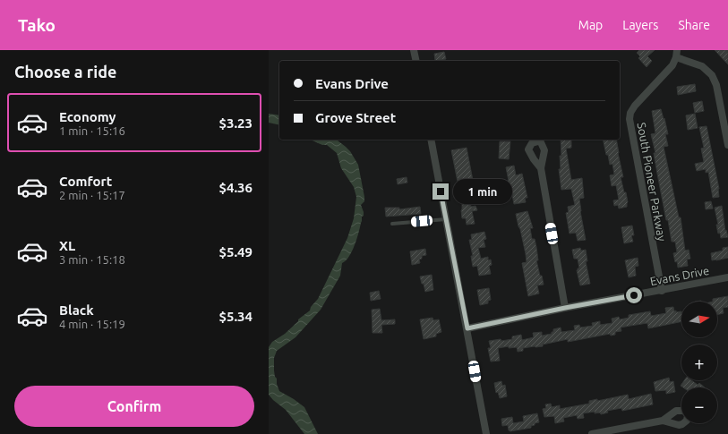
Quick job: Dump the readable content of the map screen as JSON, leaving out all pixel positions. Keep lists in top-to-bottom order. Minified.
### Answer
{"streets":{"street":["South Pioneer Parkway","Evans Drive"]},"crossings":[["South Pioneer Parkway","Evans Drive"]],"north":"right","page":{"header":"Tako","nav":["Map","Layers","Share"],"heading":"Choose a ride","banner":["Evans Drive","Grove Street"],"list":[{"name":"Economy","note":"1 min · 15:16","value":"$3.23"},{"name":"Comfort","note":"2 min · 15:17","value":"$4.36"},{"name":"XL","note":"3 min · 15:18","value":"$5.49"},{"name":"Black","note":"4 min · 15:19","value":"$5.34"}],"bubble":"1 min","map_buttons":["+","−"],"buttons":"Confirm"}}
